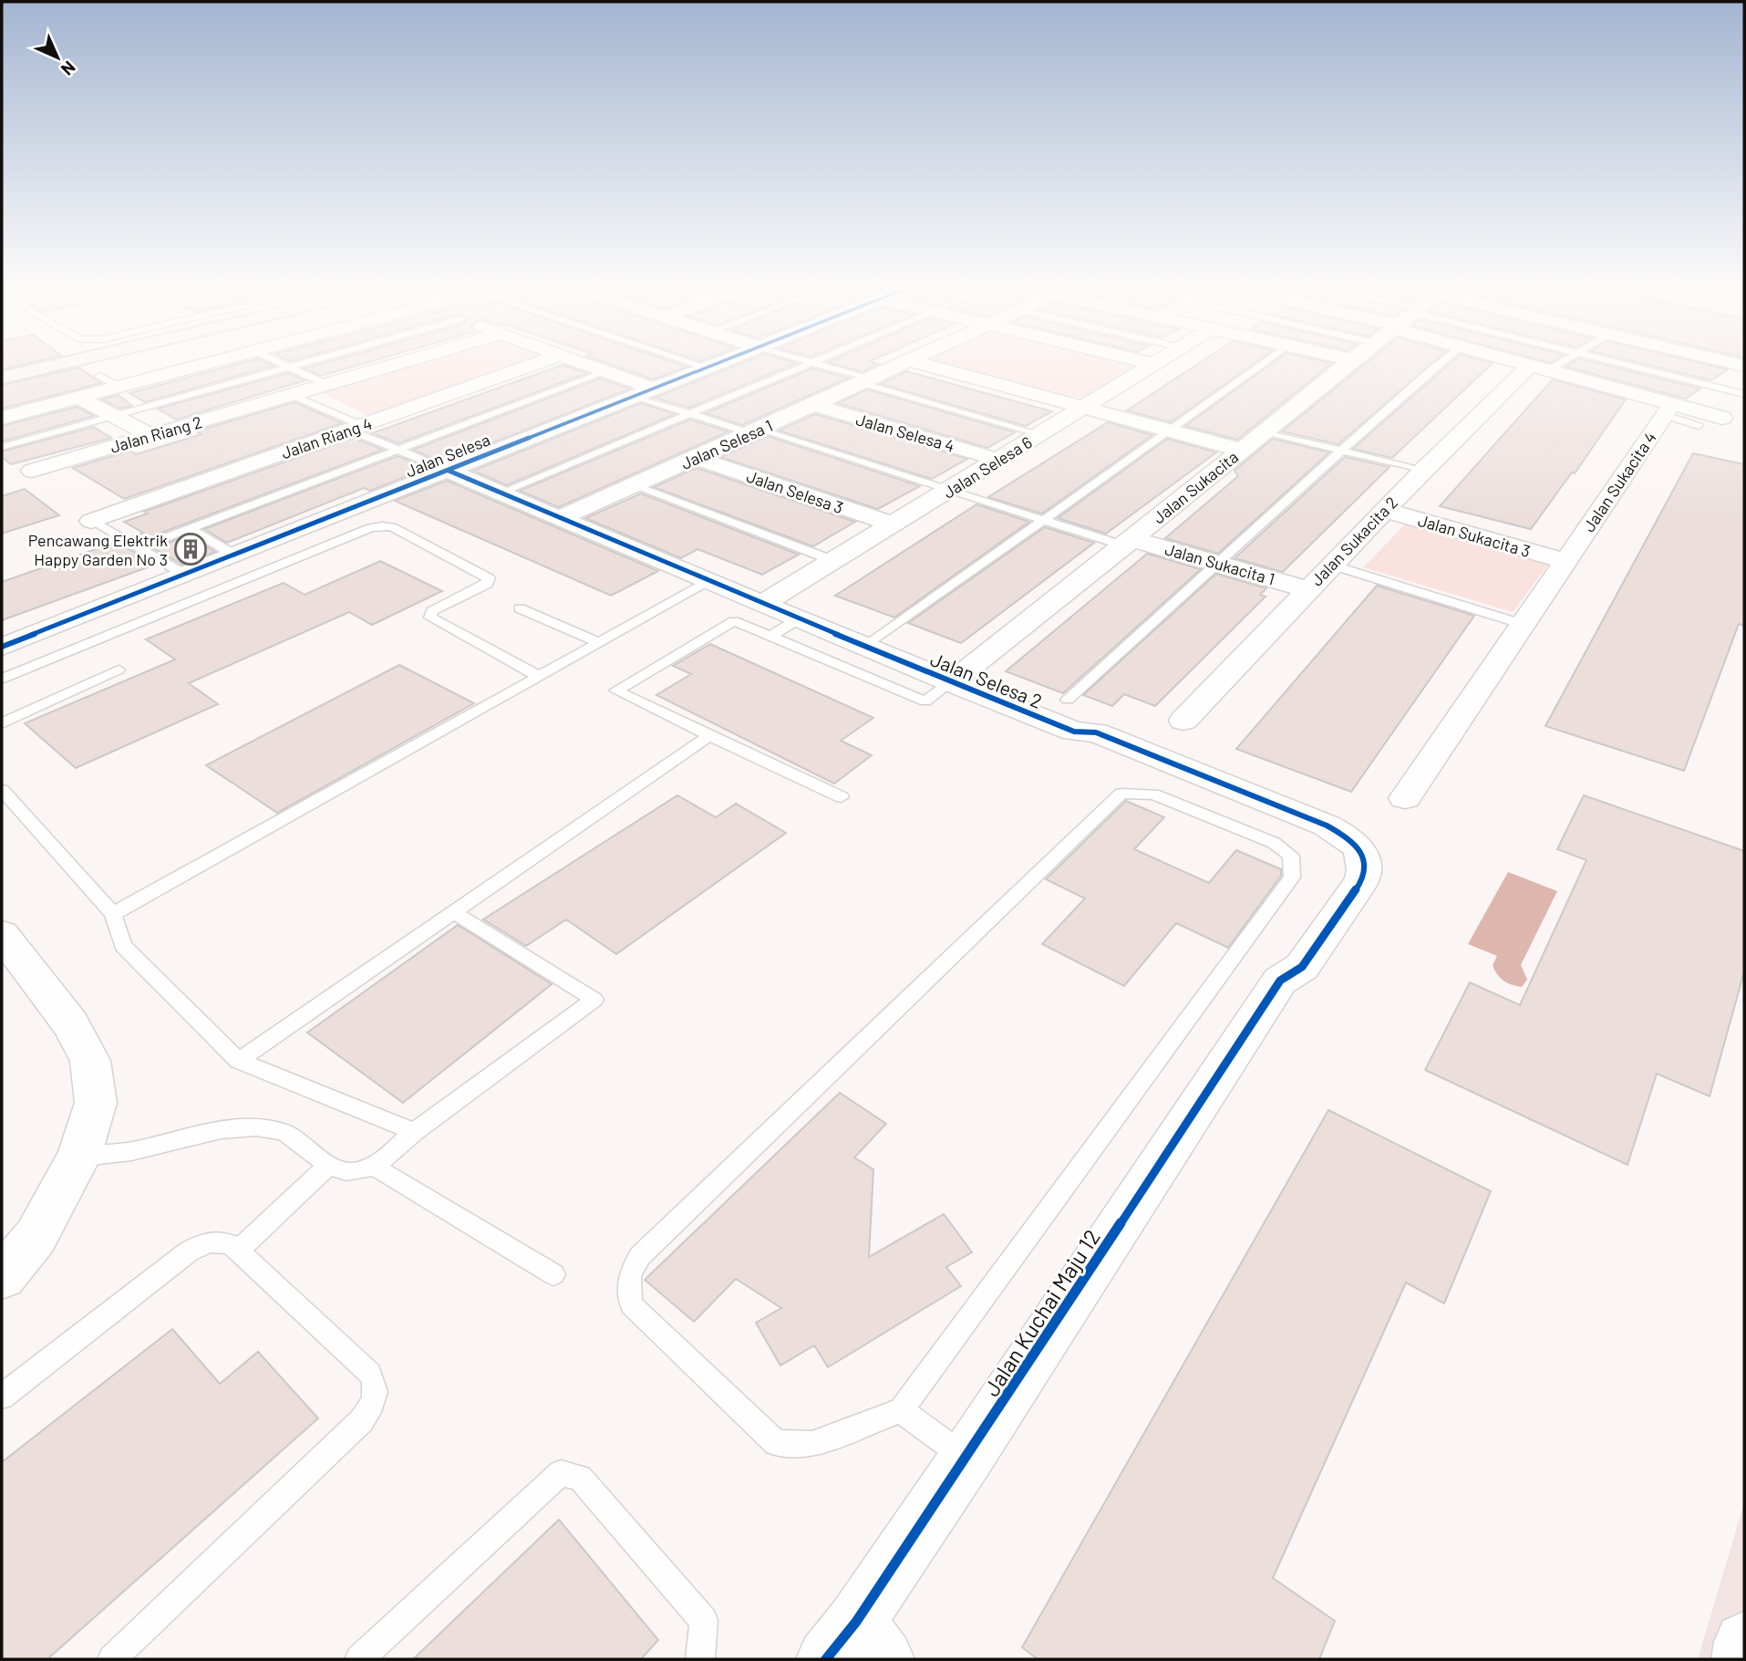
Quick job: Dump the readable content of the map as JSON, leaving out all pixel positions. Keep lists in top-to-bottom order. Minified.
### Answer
{"streets":{"street":["Jalan Selesa 4","Jalan Riang 2","Jalan Riang 4","Jalan Selesa 1","Jalan Selesa","Jalan Selesa 6","Jalan Sukacita 4","Jalan Sukacita","Jalan Selesa 3","Jalan Sukacita 3","Jalan Sukacita 2","Jalan Sukacita 1","Jalan Selesa 2","Jalan Kuchai Maju 12"]},"crossings":[["Jalan Selesa 4","Jalan Selesa 1"],["Jalan Selesa 4","Jalan Selesa 6"],["Jalan Selesa 1","Jalan Selesa 3"],["Jalan Selesa 1","Jalan Selesa 2"],["Jalan Selesa","Jalan Selesa 2"],["Jalan Selesa 6","Jalan Selesa 3"],["Jalan Selesa 6","Jalan Selesa 2"],["Jalan Sukacita 4","Jalan Sukacita 3"],["Jalan Sukacita","Jalan Sukacita 1"],["Jalan Sukacita","Jalan Selesa 2"],["Jalan Sukacita 3","Jalan Sukacita 2"],["Jalan Sukacita 2","Jalan Sukacita 1"],["Jalan Selesa 2","Jalan Kuchai Maju 12"]],"places":{"building":["Pencawang Elektrik Happy Garden No 3"]},"north":"bottom right"}
